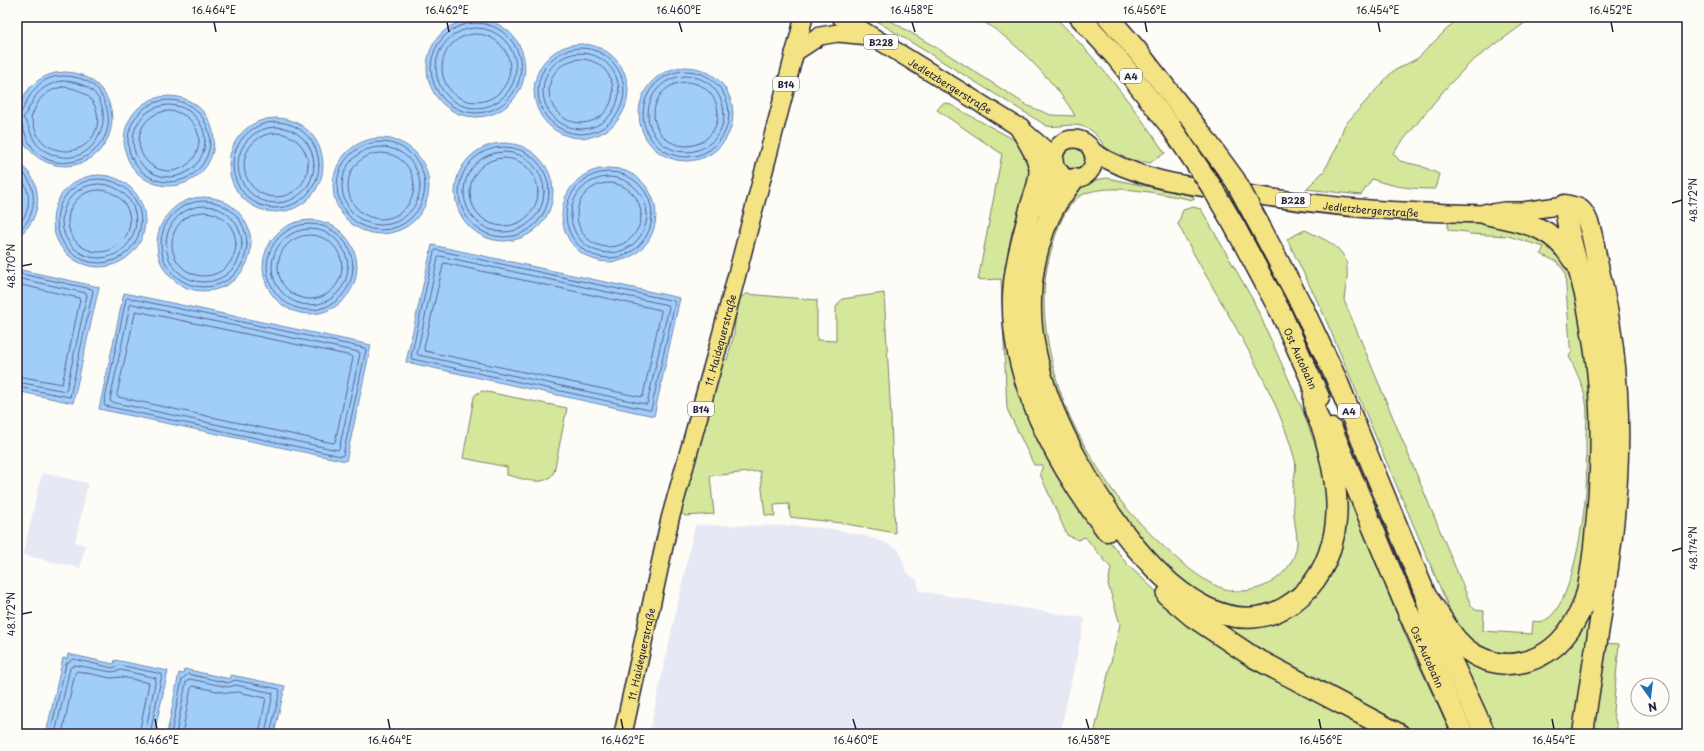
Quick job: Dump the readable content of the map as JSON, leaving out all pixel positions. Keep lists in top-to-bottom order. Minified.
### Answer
{"streets":{"highway":["A4","Ost Autobahn"],"main road":["B228","B14","Jedletzbergerstraße","11. Haidequerstraße"]},"crossings":[["B228","Jedletzbergerstraße"],["B228","11. Haidequerstraße"]],"north":"bottom","coordinates":["16.464°E","16.462°E","16.460°E","16.458°E","16.456°E","16.454°E","16.452°E","48.172°N","48.170°N","48.174°N","16.466°E"]}
